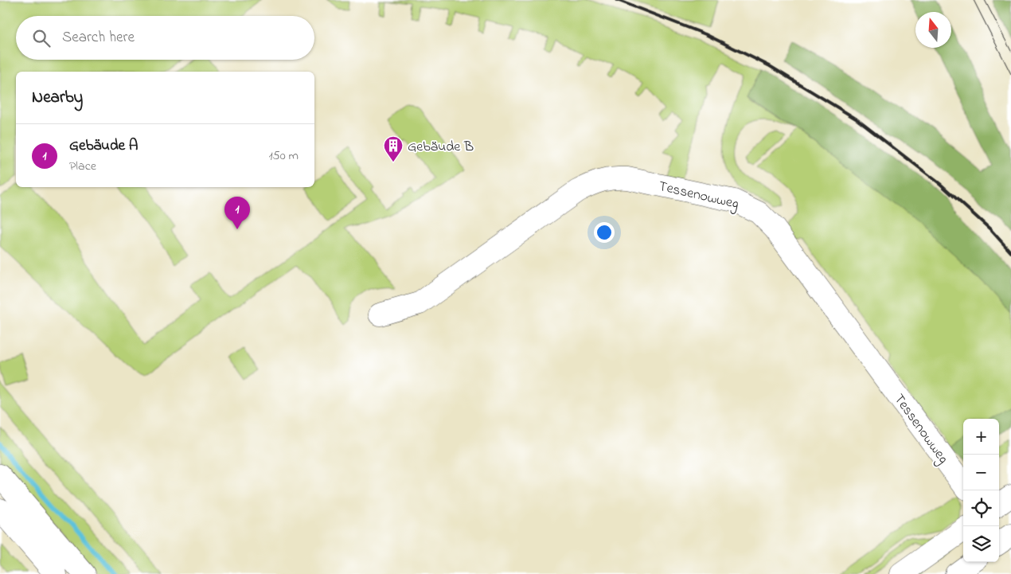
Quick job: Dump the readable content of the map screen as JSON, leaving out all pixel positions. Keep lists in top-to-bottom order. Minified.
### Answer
{"streets":{"street":["Tessenowweg"]},"places":{"building":["Gebäude B"]},"north":"top","page":{"search":"Search here","heading":"Nearby","list":[{"mark":"1","name":"Gebäude A","note":"Place","value":"150 m"}],"pins":"1","map_buttons":["+","−"]}}
